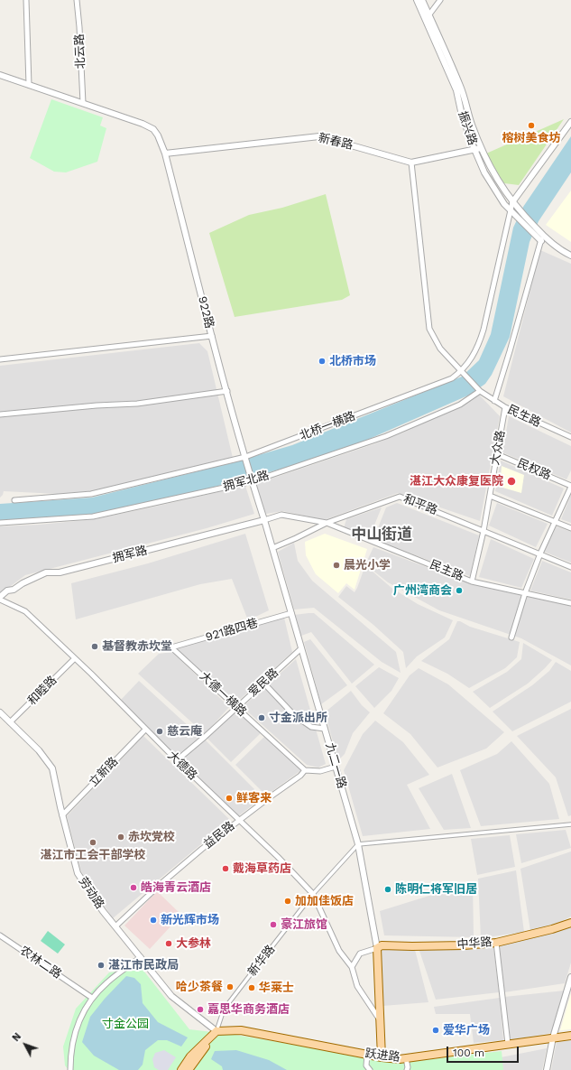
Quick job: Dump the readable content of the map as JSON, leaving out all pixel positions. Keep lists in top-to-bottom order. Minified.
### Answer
{"streets":{"main road":["九二一路","中华路","跃进路"],"street":["北云路","振兴路","新春路","922路","民生路","北桥一横路","大众路","民权路","拥军北路","和平路","拥军路","民主路","921路四巷","爱民路","和睦路","大德一横路","大德路","立新路","益民路","劳动路","新华路","农林二路"]},"crossings":[["北云路","922路"],["振兴路","新春路"],["振兴路","北桥一横路"],["新春路","922路"],["新春路","民生路"],["922路","北桥一横路"],["922路","拥军北路"],["922路","九二一路"],["民生路","北桥一横路"],["民生路","大众路"],["民生路","拥军北路"],["大众路","民权路"],["大众路","和平路"],["大众路","民主路"],["拥军北路","九二一路"],["和平路","拥军路"],["和平路","民主路"],["和平路","九二一路"],["拥军路","大德路"],["拥军路","九二一路"],["921路四巷","大德一横路"],["921路四巷","九二一路"],["爱民路","大德一横路"],["爱民路","大德路"],["爱民路","九二一路"],["和睦路","大德路"],["和睦路","劳动路"],["大德一横路","益民路"],["大德路","立新路"],["大德路","益民路"],["大德路","新华路"],["九二一路","中华路"],["九二一路","新华路"],["九二一路","跃进路"],["立新路","劳动路"],["益民路","劳动路"],["劳动路","新华路"],["劳动路","跃进路"],["新华路","跃进路"]],"districts":["中山街道"],"parks":["寸金公园"],"places":["榕树美食坊","北桥市场","湛江大众康复医院","晨光小学","广州湾商会","基督教赤坎堂","寸金派出所","慈云庵","鲜客来","赤坎党校","湛江市工会干部学校","戴海草药店","皓海青云酒店","陈明仁将军旧居","加加佳饭店","新光辉市场","豪江旅馆","大参林","湛江市民政局","哈少茶餐","华莱士","嘉思华商务酒店","爱华广场"],"scale_bar":"100 m","north":"top left"}
